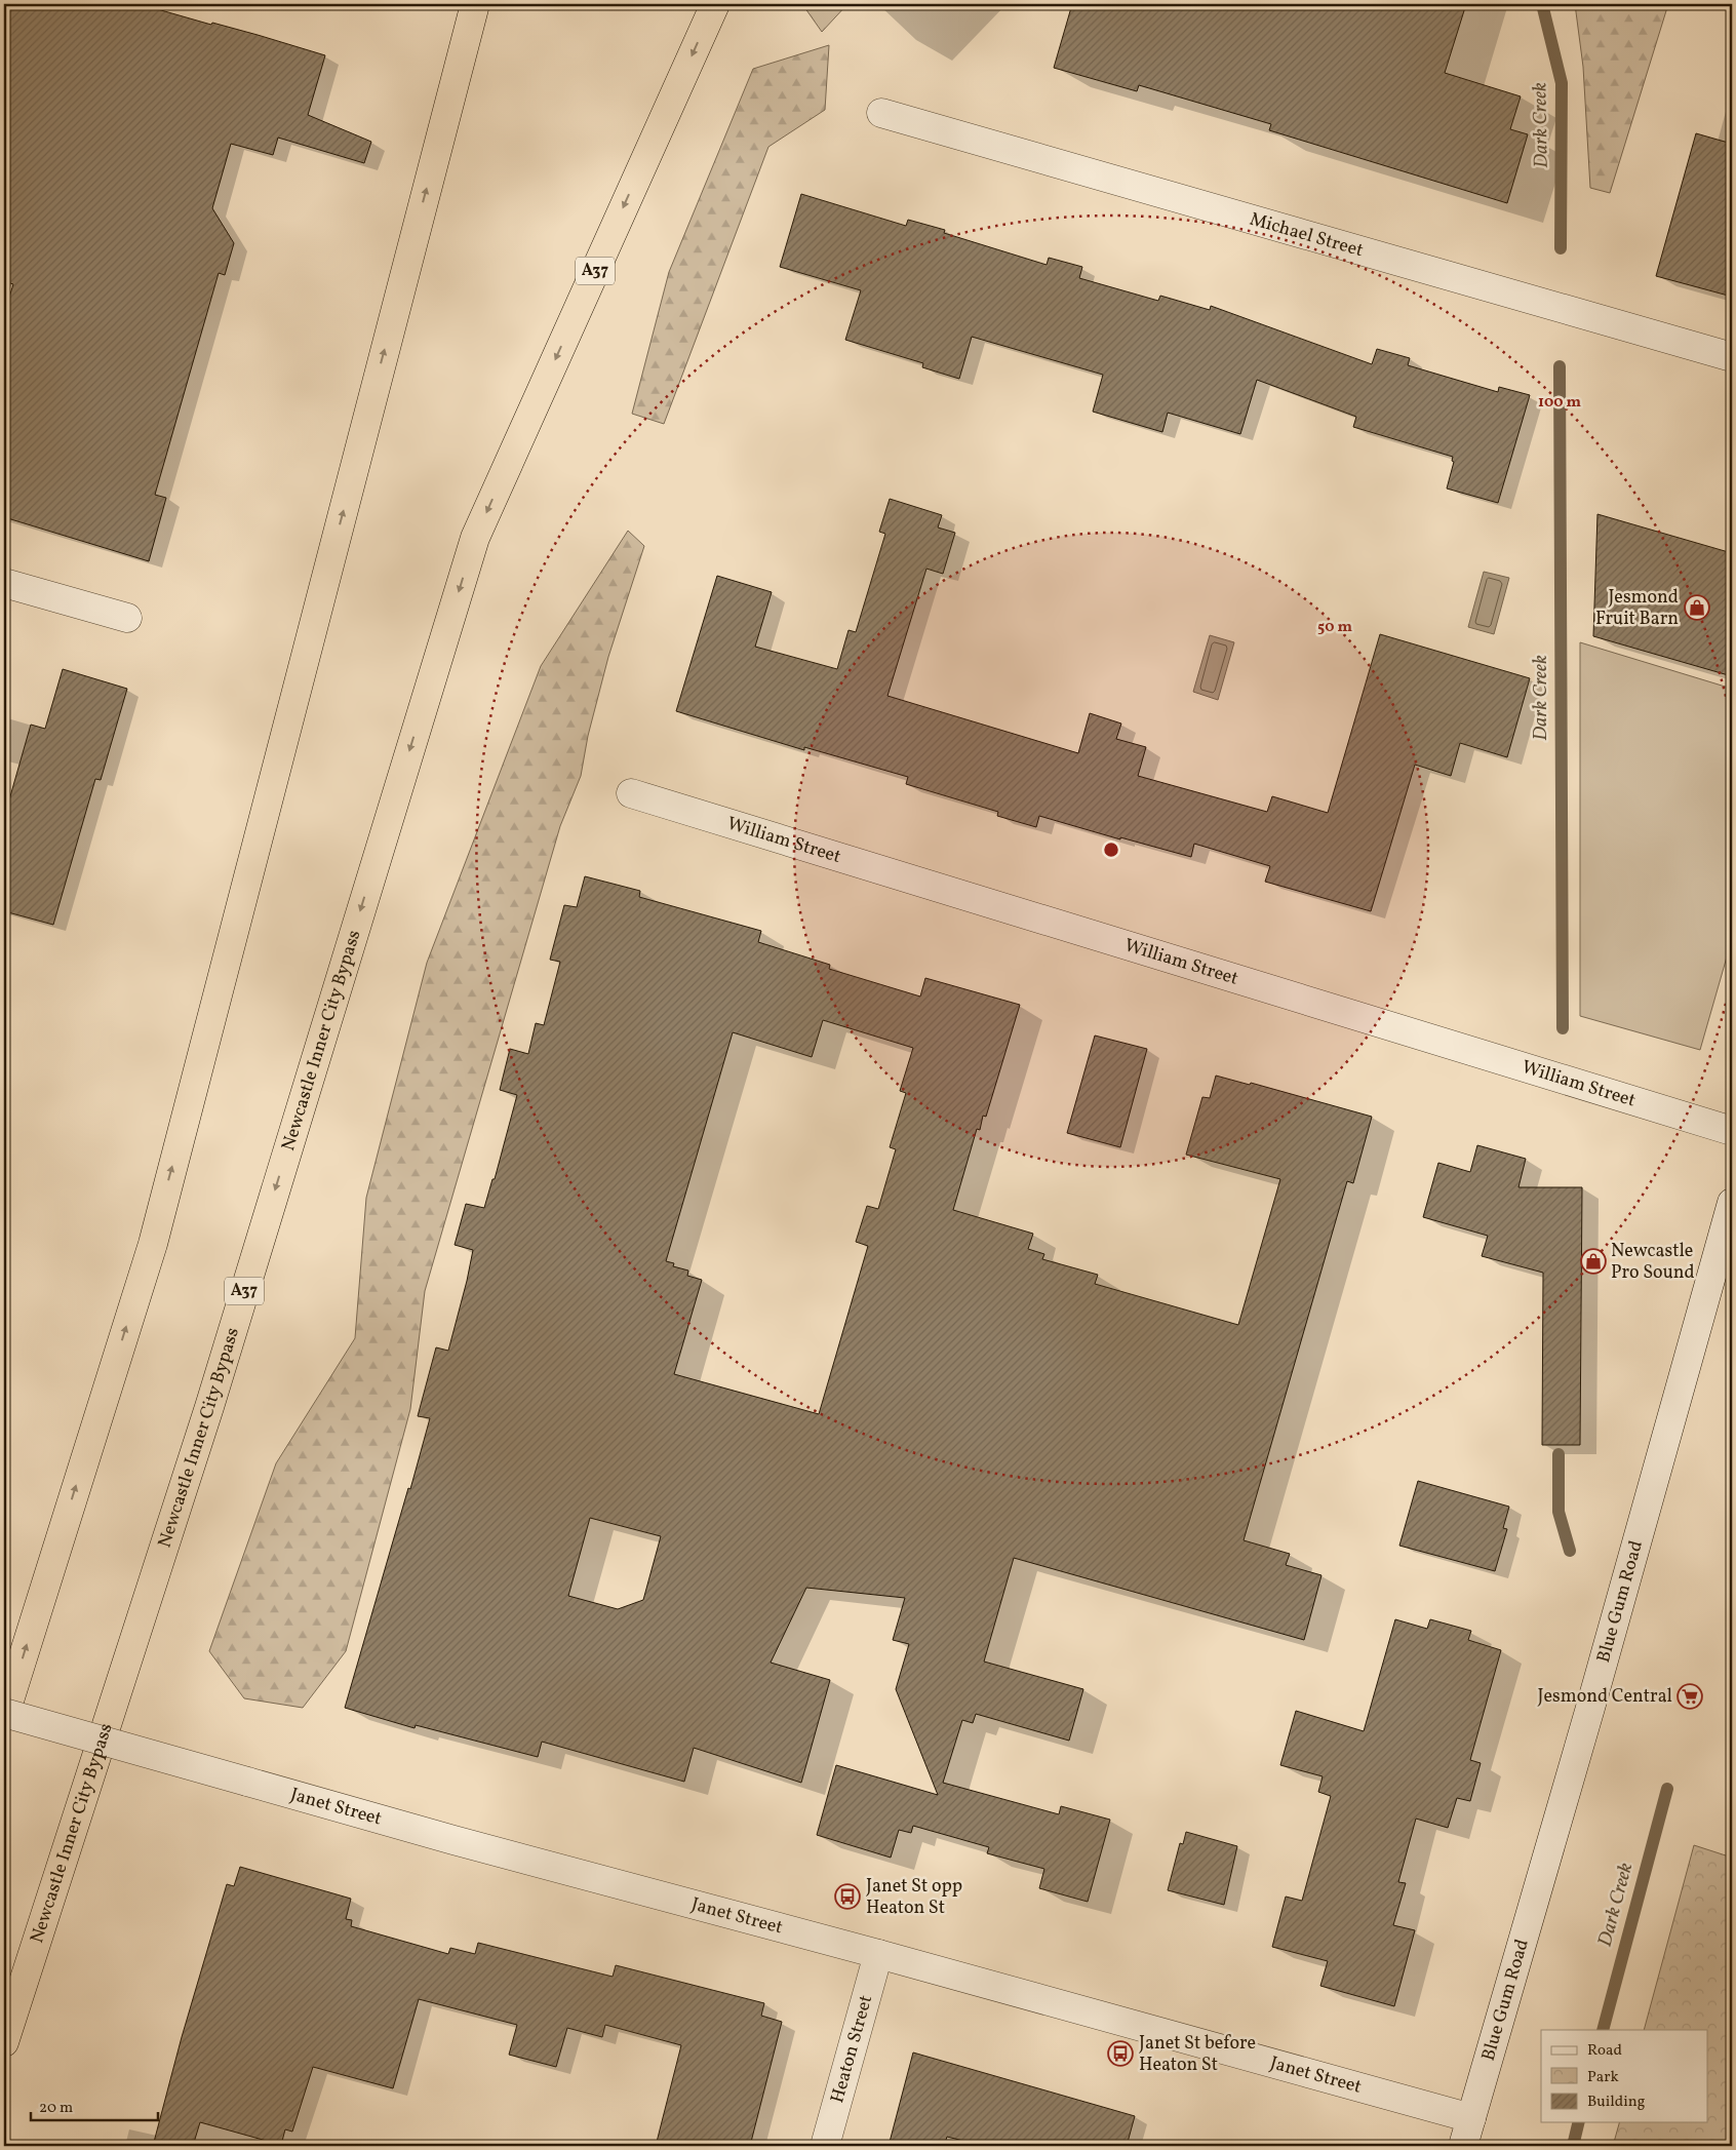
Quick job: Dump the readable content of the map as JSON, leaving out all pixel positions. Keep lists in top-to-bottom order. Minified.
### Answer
{"streets":{"highway":["A37","Newcastle Inner City Bypass"],"street":["Michael Street","William Street","Blue Gum Road","Janet Street","Heaton Street"]},"crossings":[["Blue Gum Road","Janet Street"],["Janet Street","Heaton Street"]],"water":["Dark Creek"],"places":{"shop":["Jesmond Fruit Barn","Newcastle Pro Sound"],"supermarket":["Jesmond Central"],"bus stop":["Janet St opp Heaton St","Janet St before Heaton St"]},"legend":["Road","Park","Building"],"scale_bar":"20 m","rings":["100 m","50 m"]}
